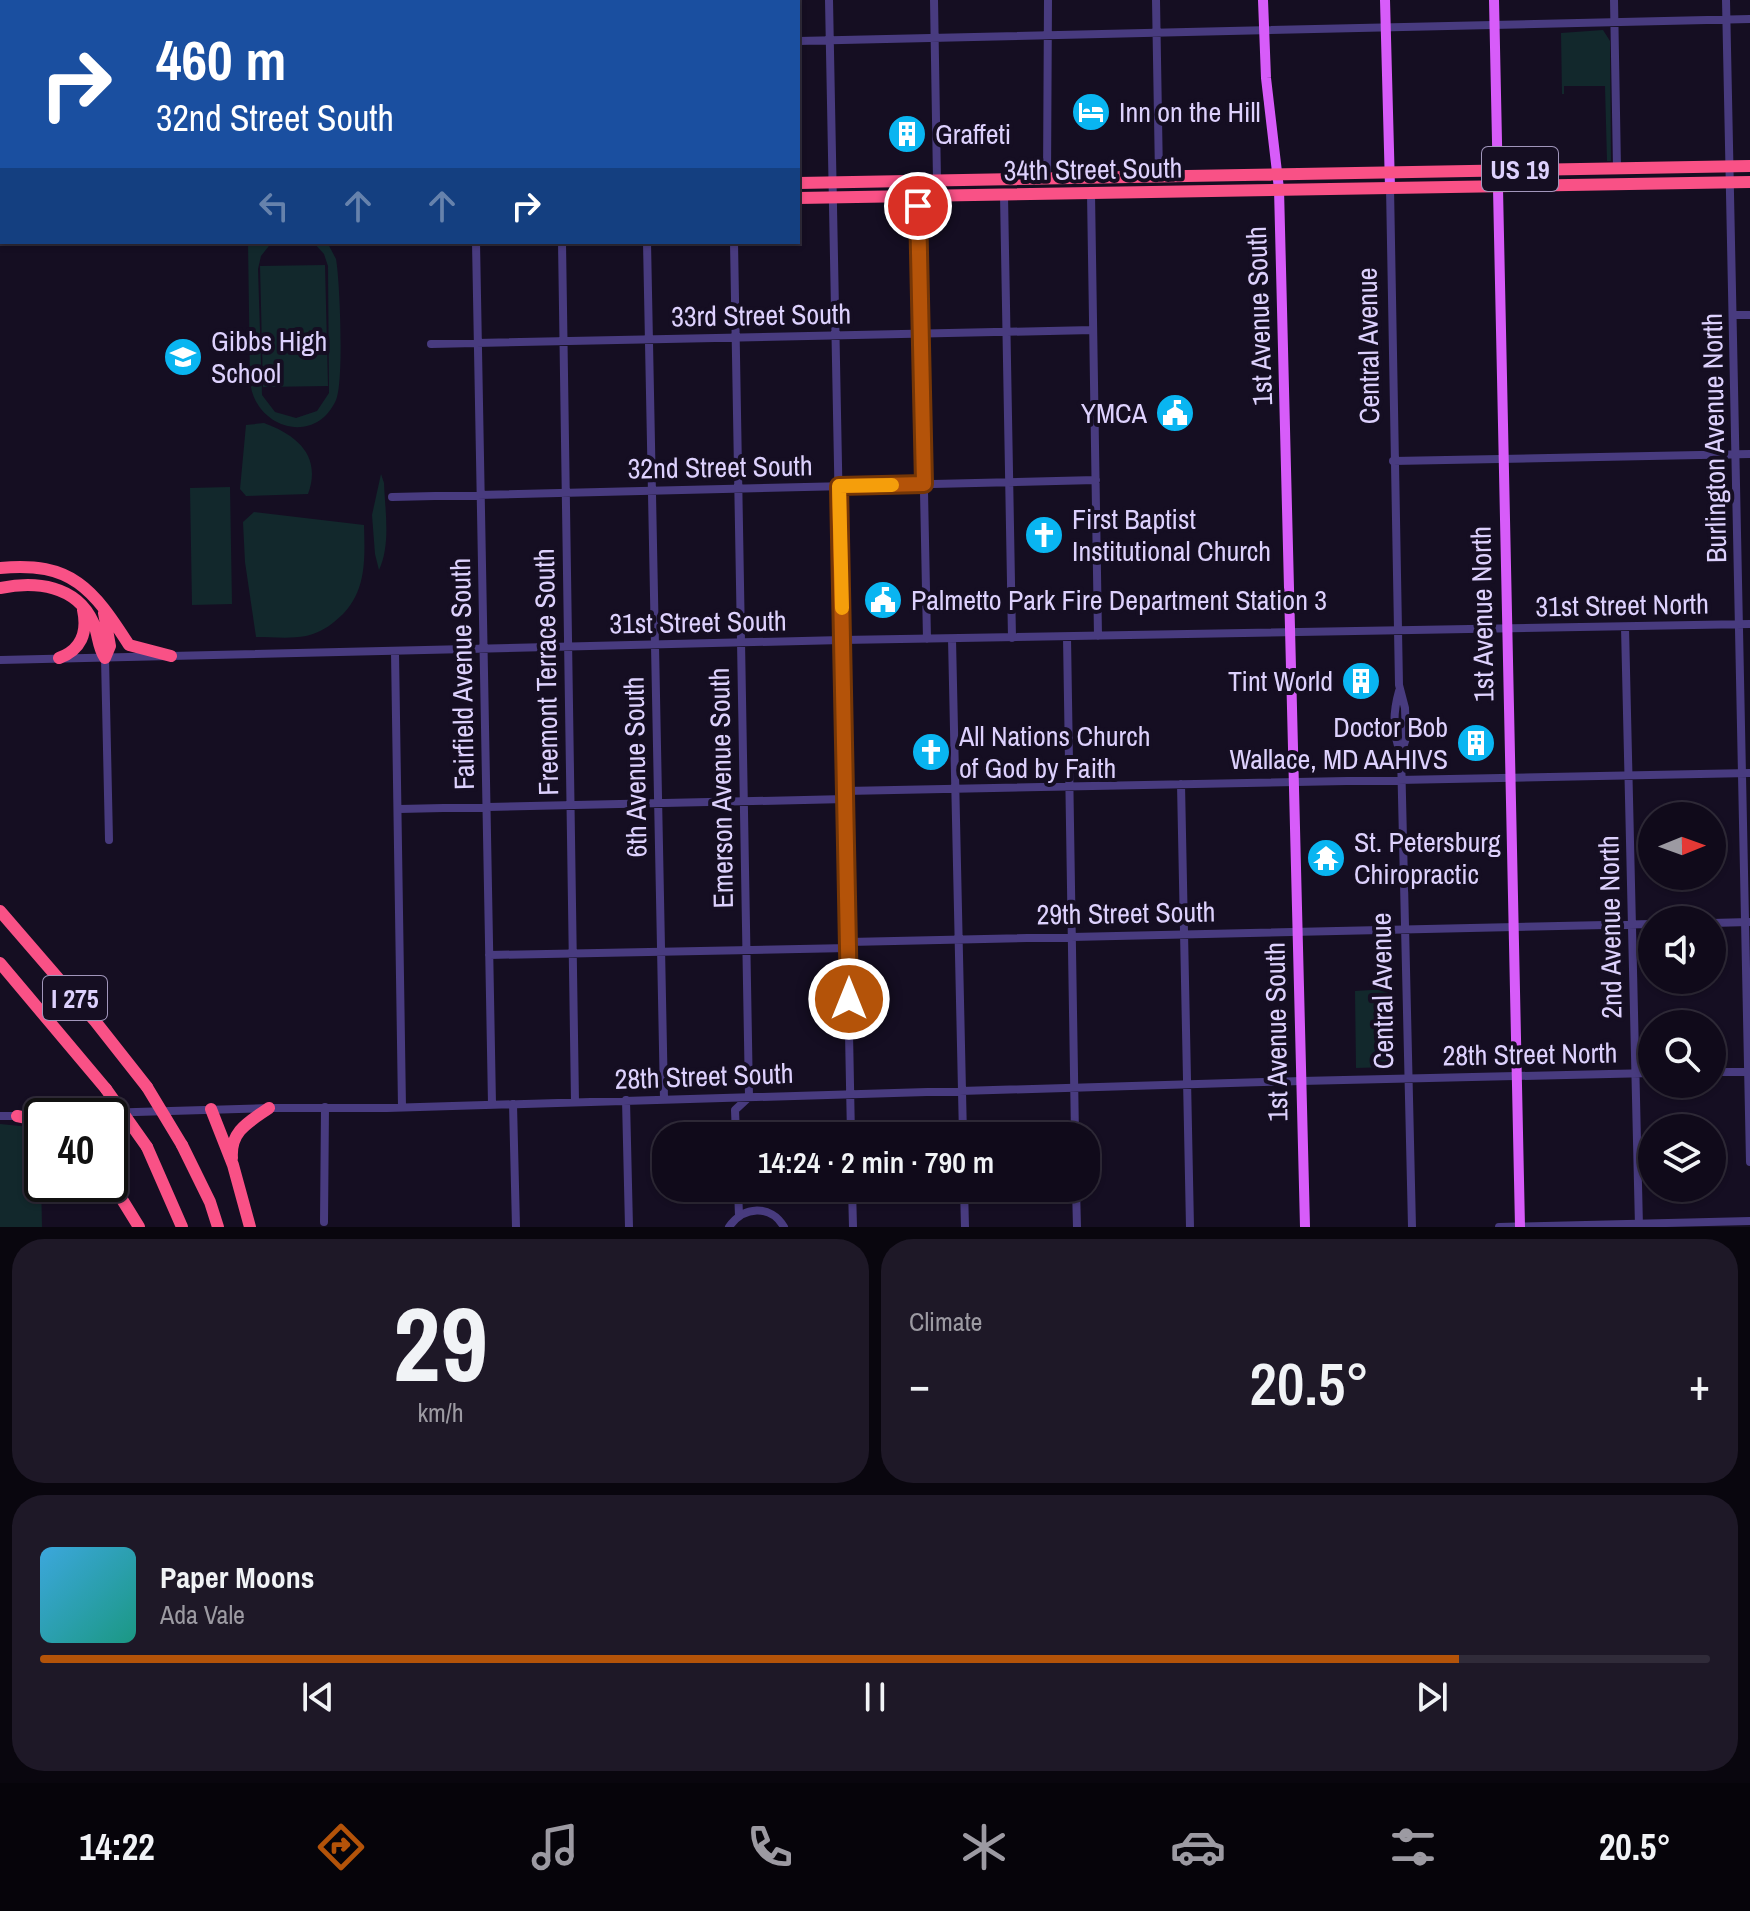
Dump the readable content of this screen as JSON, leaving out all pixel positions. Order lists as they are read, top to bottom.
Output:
{
  "streets": {
    "highway": ["34th Street South", "US 19", "I 275"],
    "main road": ["1st Avenue South", "Central Avenue", "1st Avenue North"],
    "street": [
      "33rd Street South",
      "Burlington Avenue North",
      "32nd Street South",
      "31st Street North",
      "31st Street South",
      "Freemont Terrace South",
      "Fairfield Avenue South",
      "6th Avenue South",
      "Emerson Avenue South",
      "29th Street South",
      "2nd Avenue North",
      "28th Street North",
      "28th Street South"
    ]
  },
  "crossings": [
    ["34th Street South", "US 19"],
    ["34th Street South", "1st Avenue South"],
    ["34th Street South", "Central Avenue"],
    ["US 19", "Central Avenue"],
    ["US 19", "Burlington Avenue North"],
    ["US 19", "1st Avenue North"],
    ["33rd Street South", "Freemont Terrace South"],
    ["33rd Street South", "Fairfield Avenue South"],
    ["33rd Street South", "6th Avenue South"],
    ["33rd Street South", "Emerson Avenue South"],
    ["1st Avenue South", "31st Street South"],
    ["1st Avenue South", "29th Street South"],
    ["1st Avenue South", "28th Street South"],
    ["Central Avenue", "31st Street North"],
    ["Central Avenue", "31st Street South"],
    ["Central Avenue", "29th Street South"],
    ["Central Avenue", "28th Street North"],
    ["Central Avenue", "28th Street South"],
    ["Burlington Avenue North", "31st Street North"],
    ["32nd Street South", "Freemont Terrace South"],
    ["32nd Street South", "Fairfield Avenue South"],
    ["32nd Street South", "6th Avenue South"],
    ["32nd Street South", "Emerson Avenue South"],
    ["31st Street North", "1st Avenue North"],
    ["31st Street North", "31st Street South"],
    ["31st Street North", "2nd Avenue North"],
    ["1st Avenue North", "29th Street South"],
    ["1st Avenue North", "28th Street North"],
    ["31st Street South", "Freemont Terrace South"],
    ["31st Street South", "Fairfield Avenue South"],
    ["31st Street South", "6th Avenue South"],
    ["31st Street South", "Emerson Avenue South"],
    ["Freemont Terrace South", "29th Street South"],
    ["Freemont Terrace South", "28th Street South"],
    ["Fairfield Avenue South", "29th Street South"],
    ["Fairfield Avenue South", "28th Street South"],
    ["6th Avenue South", "29th Street South"],
    ["6th Avenue South", "28th Street South"],
    ["Emerson Avenue South", "29th Street South"],
    ["Emerson Avenue South", "28th Street South"],
    ["29th Street South", "2nd Avenue North"],
    ["2nd Avenue North", "28th Street North"],
    ["28th Street North", "28th Street South"]
  ],
  "places": {
    "hotel": ["Inn on the Hill"],
    "building": ["Graffeti", "Tint World", "Doctor Bob Wallace, MD AAHIVS"],
    "school or university": ["Gibbs High School"],
    "public building": ["YMCA", "Palmetto Park Fire Department Station 3"],
    "church": ["First Baptist Institutional Church", "All Nations Church of God by Faith"],
    "temple": ["St. Petersburg Chiropractic"]
  },
  "north": "right",
  "page": {
    "turn": ["460 m", "32nd Street South"],
    "limit": "40",
    "trip": "14:24 · 2 min · 790 m",
    "tile": [
      ["29", "km/h"],
      "Climate"
    ],
    "heat": ["−", "20.5°", "+"],
    "song": ["Paper Moons", "Ada Vale"],
    "tabs": ["14:22", "20.5°"]
  }
}
